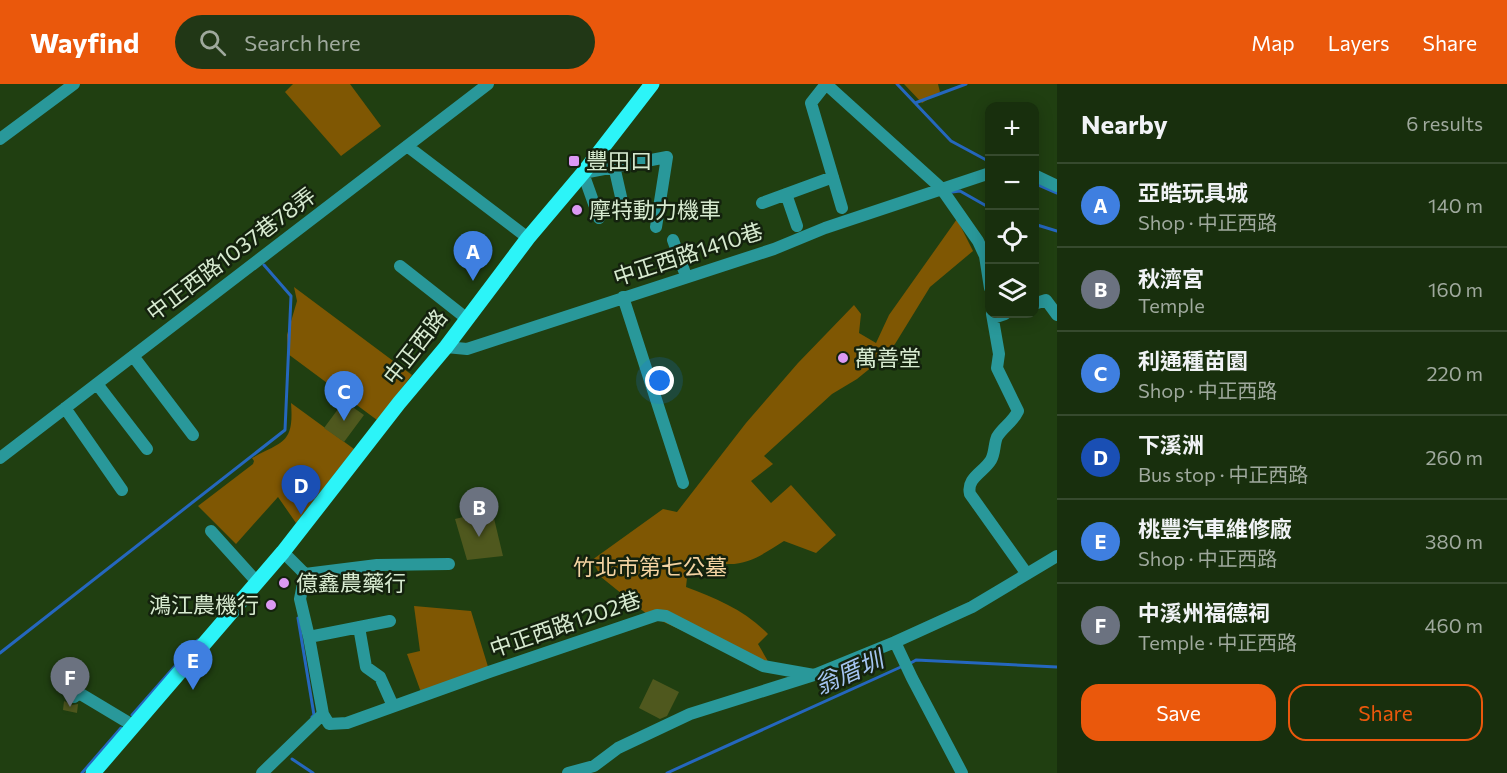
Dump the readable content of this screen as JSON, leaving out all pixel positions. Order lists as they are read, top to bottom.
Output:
{
  "streets": {
    "main road": ["中正西路"],
    "street": ["中正西路1037巷78弄", "中正西路1410巷", "中正西路1202巷"]
  },
  "crossings": [
    ["中正西路1410巷", "中正西路"]
  ],
  "water": ["翁厝圳"],
  "parks": ["竹北市第七公墓"],
  "places": {
    "transit": ["豐田口"],
    "other": [
      "摩特動力機車",
      "萬善堂",
      "億鑫農藥行",
      "鴻江農機行"
    ]
  },
  "page": {
    "header": "Wayfind",
    "search": "Search here",
    "nav": ["Map", "Layers", "Share"],
    "heading": ["Nearby", "6 results"],
    "map_buttons": ["+", "−"],
    "list": [
      {
        "mark": "A",
        "name": "亞皓玩具城",
        "note": "Shop · 中正西路",
        "value": "140 m"
      },
      {
        "mark": "B",
        "name": "秋濟宮",
        "note": "Temple",
        "value": "160 m"
      },
      {
        "mark": "C",
        "name": "利通種苗園",
        "note": "Shop · 中正西路",
        "value": "220 m"
      },
      {
        "mark": "D",
        "name": "下溪洲",
        "note": "Bus stop · 中正西路",
        "value": "260 m"
      },
      {
        "mark": "E",
        "name": "桃豐汽車維修廠",
        "note": "Shop · 中正西路",
        "value": "380 m"
      },
      {
        "mark": "F",
        "name": "中溪州福德祠",
        "note": "Temple · 中正西路",
        "value": "460 m"
      }
    ],
    "pins": [
      "A",
      "C",
      "D",
      "B",
      "E",
      "F"
    ],
    "buttons": ["Save", "Share"]
  }
}
